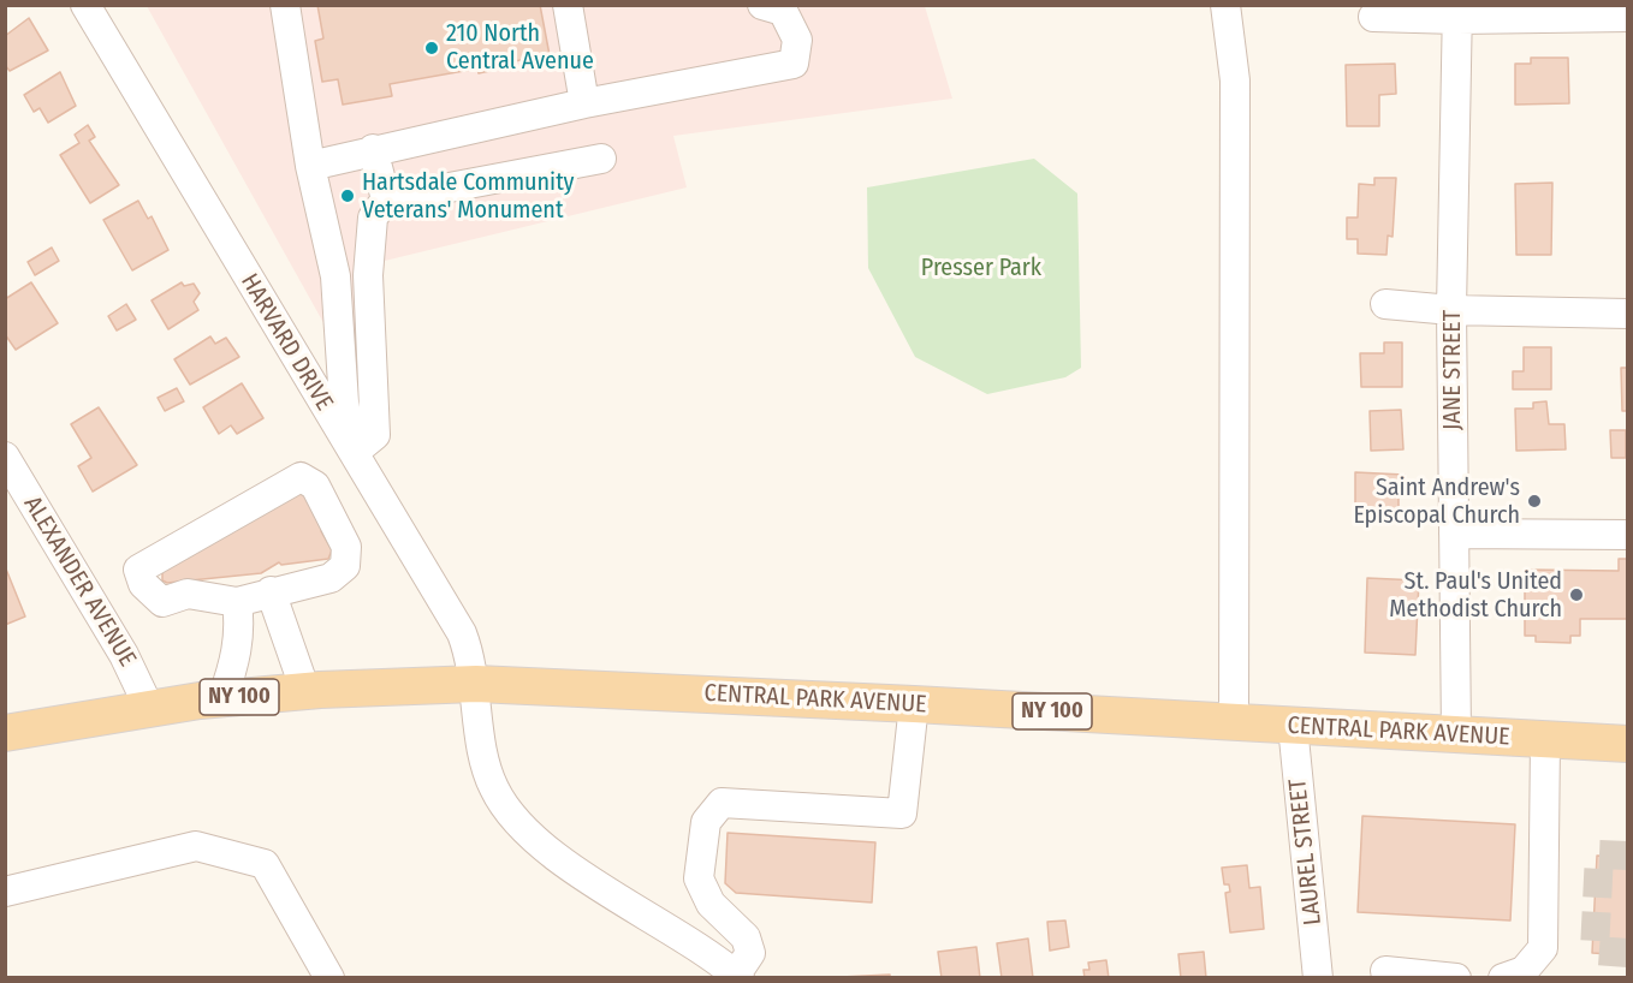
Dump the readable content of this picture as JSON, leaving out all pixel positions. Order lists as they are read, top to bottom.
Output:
{
  "streets": {
    "main road": ["NY 100", "CENTRAL PARK AVENUE"],
    "street": [
      "HARVARD DRIVE",
      "JANE STREET",
      "ALEXANDER AVENUE",
      "LAUREL STREET"
    ]
  },
  "crossings": [
    ["HARVARD DRIVE", "CENTRAL PARK AVENUE"],
    ["JANE STREET", "CENTRAL PARK AVENUE"],
    ["ALEXANDER AVENUE", "CENTRAL PARK AVENUE"],
    ["CENTRAL PARK AVENUE", "LAUREL STREET"]
  ],
  "parks": ["Presser Park"],
  "places": [
    "210 North Central Avenue",
    "Hartsdale Community Veterans' Monument",
    "Saint Andrew's Episcopal Church",
    "St. Paul's United Methodist Church"
  ]
}
